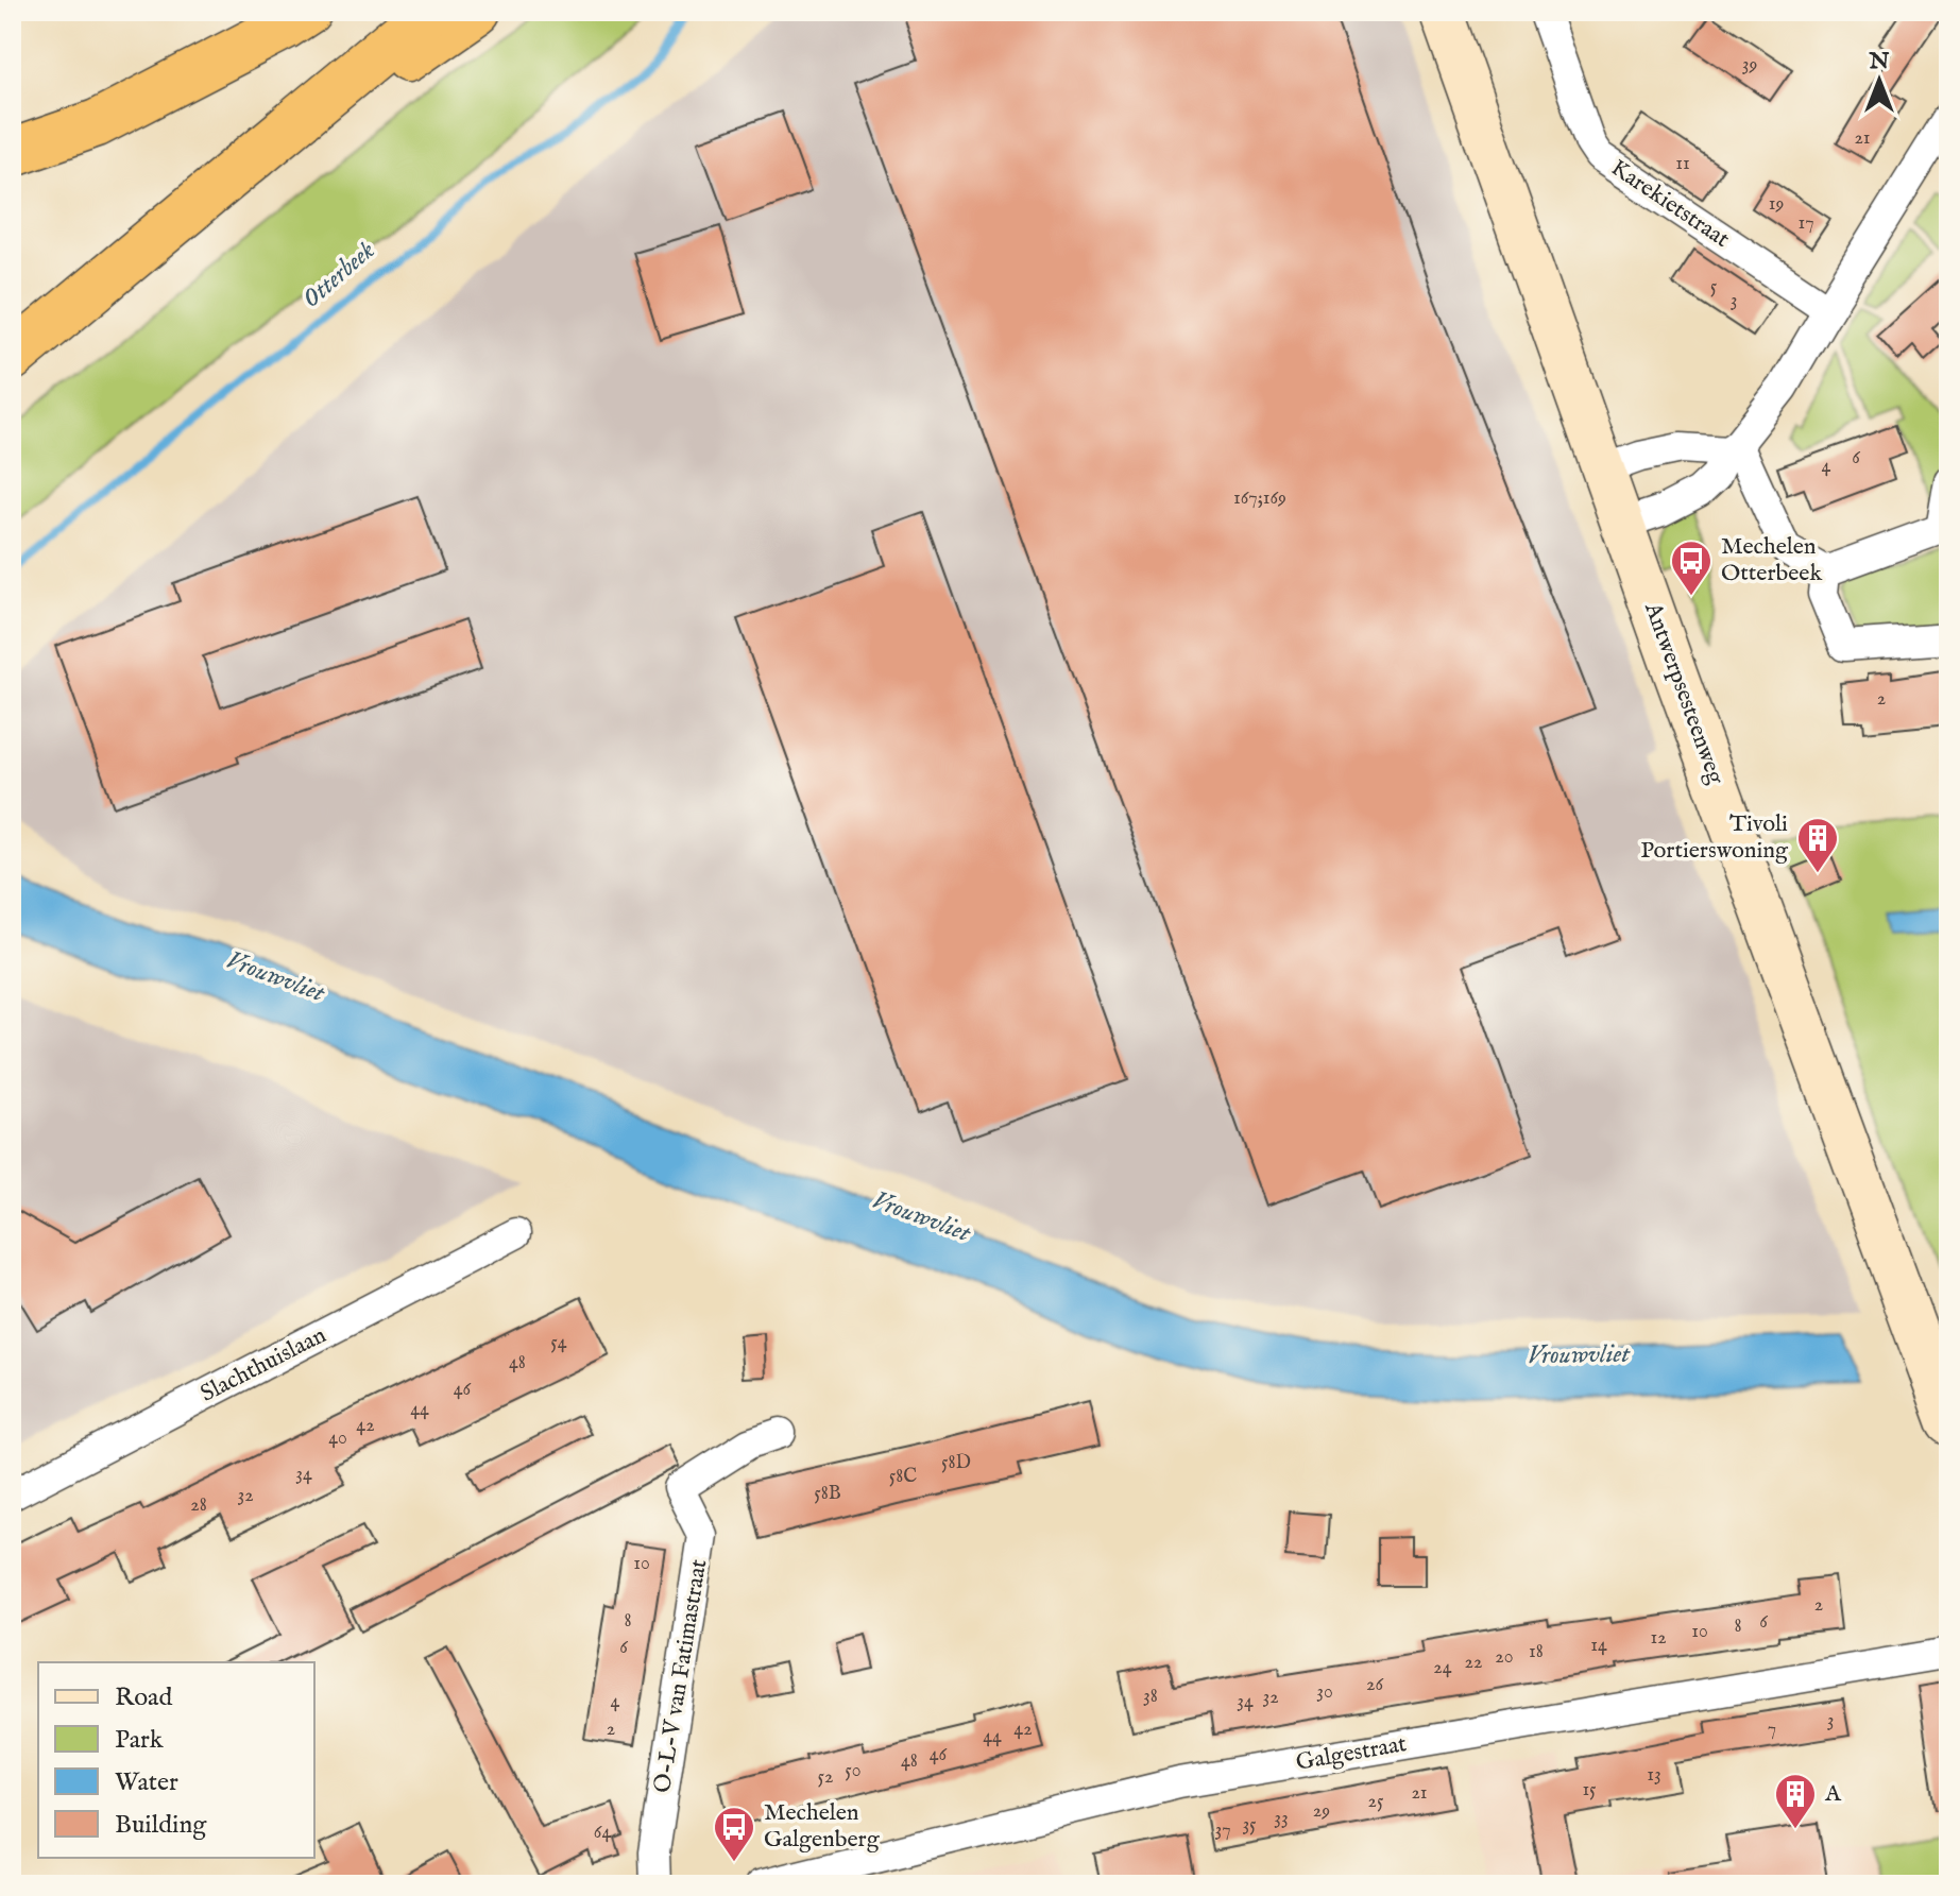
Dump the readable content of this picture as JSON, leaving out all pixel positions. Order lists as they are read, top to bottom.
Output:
{
  "streets": {
    "main road": ["Antwerpsesteenweg"],
    "street": [
      "Karekietstraat",
      "Slachthuislaan",
      "O-L-V van Fatimastraat",
      "Galgestraat"
    ]
  },
  "water": ["Otterbeek", "Vrouwvliet"],
  "places": {
    "bus stop": ["Mechelen Otterbeek", "Mechelen Galgenberg"],
    "building": ["Tivoli Portierswoning", "A"]
  },
  "house_numbers": [
    "39",
    "21",
    "11",
    "19",
    "17",
    "5",
    "3",
    "6",
    "4",
    "167;169",
    "2",
    "54",
    "48",
    "46",
    "44",
    "42",
    "40",
    "58D",
    "34",
    "58C",
    "58B",
    "32",
    "28",
    "10",
    "2",
    "8",
    "6",
    "8",
    "10",
    "12",
    "14",
    "6",
    "18",
    "20",
    "22",
    "24",
    "26",
    "30",
    "38",
    "32",
    "4",
    "34",
    "3",
    "2",
    "42",
    "7",
    "44",
    "46",
    "48",
    "50",
    "13",
    "52",
    "15",
    "21",
    "25",
    "29",
    "33",
    "35",
    "37",
    "64"
  ],
  "legend": [
    "Road",
    "Park",
    "Water",
    "Building"
  ],
  "north": "top"
}
